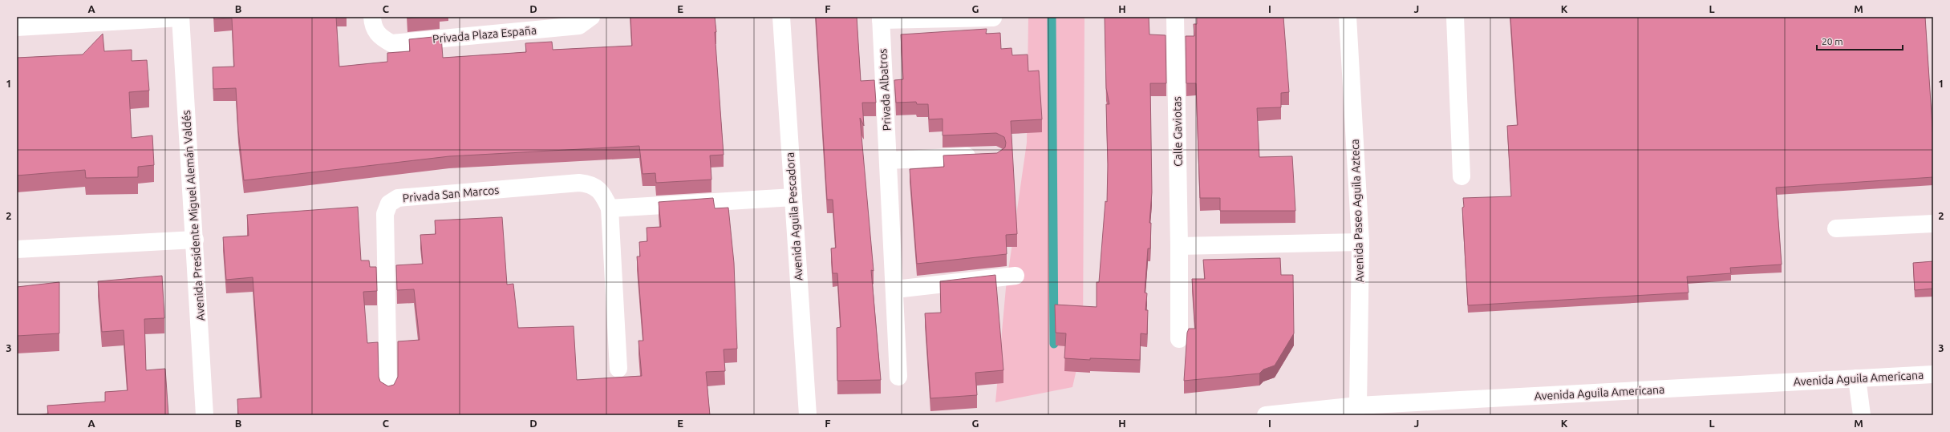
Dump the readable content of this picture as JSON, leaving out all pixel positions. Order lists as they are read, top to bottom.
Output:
{
  "streets": {
    "street": [
      "Privada Plaza España",
      "Privada Albatros",
      "Calle Gaviotas",
      "Privada San Marcos",
      "Avenida Paseo Aguila Azteca",
      "Avenida Presidente Miguel Alemán Valdés",
      "Avenida Aguila Pescadora",
      "Avenida Aguila Americana"
    ]
  },
  "crossings": [
    ["Avenida Paseo Aguila Azteca", "Avenida Aguila Americana"]
  ],
  "scale_bar": "20 m",
  "grid": {
    "columns": [
      "A",
      "B",
      "C",
      "D",
      "E",
      "F",
      "G",
      "H",
      "I",
      "J",
      "K",
      "L",
      "M"
    ],
    "rows": ["1", "2", "3"]
  }
}
